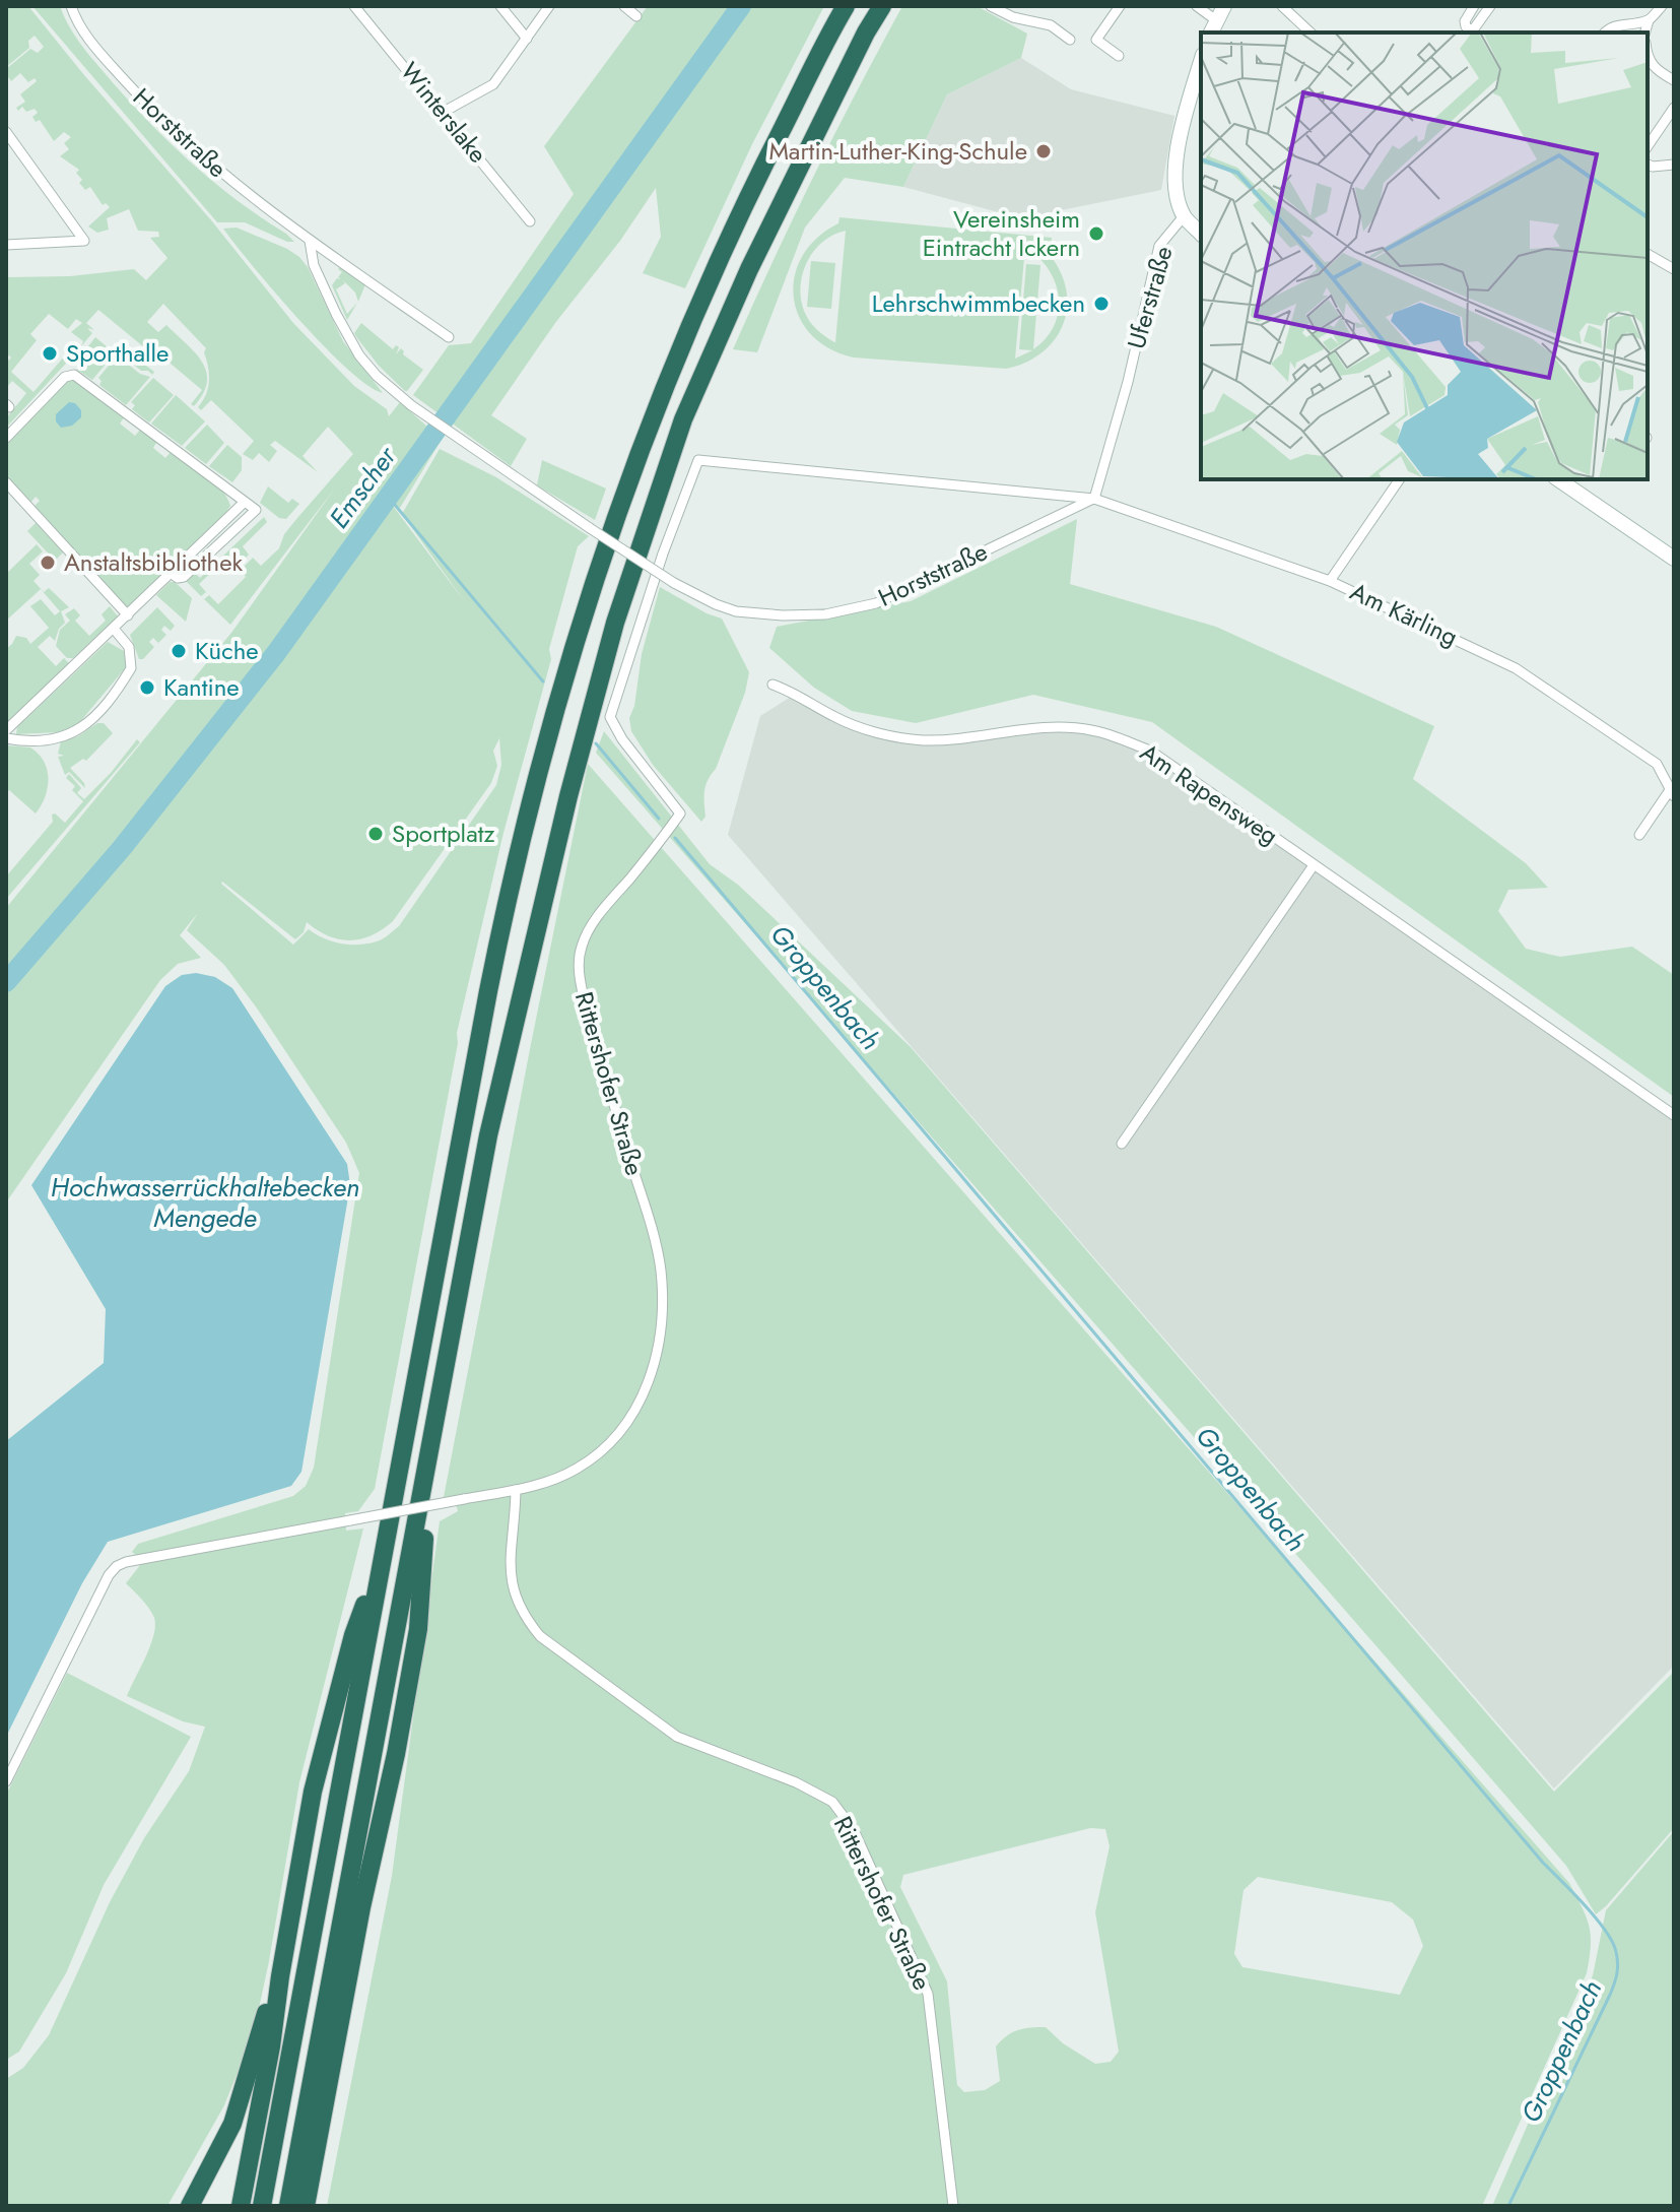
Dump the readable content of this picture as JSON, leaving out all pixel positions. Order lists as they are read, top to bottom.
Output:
{
  "streets": {
    "main road": ["Uferstraße"],
    "street": [
      "Winterslake",
      "Horststraße",
      "Am Kärling",
      "Am Rapensweg",
      "Rittershofer Straße"
    ]
  },
  "crossings": [
    ["Horststraße", "Uferstraße"],
    ["Horststraße", "Am Kärling"],
    ["Horststraße", "Rittershofer Straße"],
    ["Uferstraße", "Am Kärling"],
    ["Uferstraße", "Rittershofer Straße"],
    ["Am Kärling", "Rittershofer Straße"]
  ],
  "water": ["Emscher", "Groppenbach", "Hochwasserrückhaltebecken Mengede"],
  "places": [
    "Martin-Luther-King-Schule",
    "Vereinsheim Eintracht Ickern",
    "Lehrschwimmbecken",
    "Sporthalle",
    "Anstaltsbibliothek",
    "Küche",
    "Kantine",
    "Sportplatz"
  ]
}
